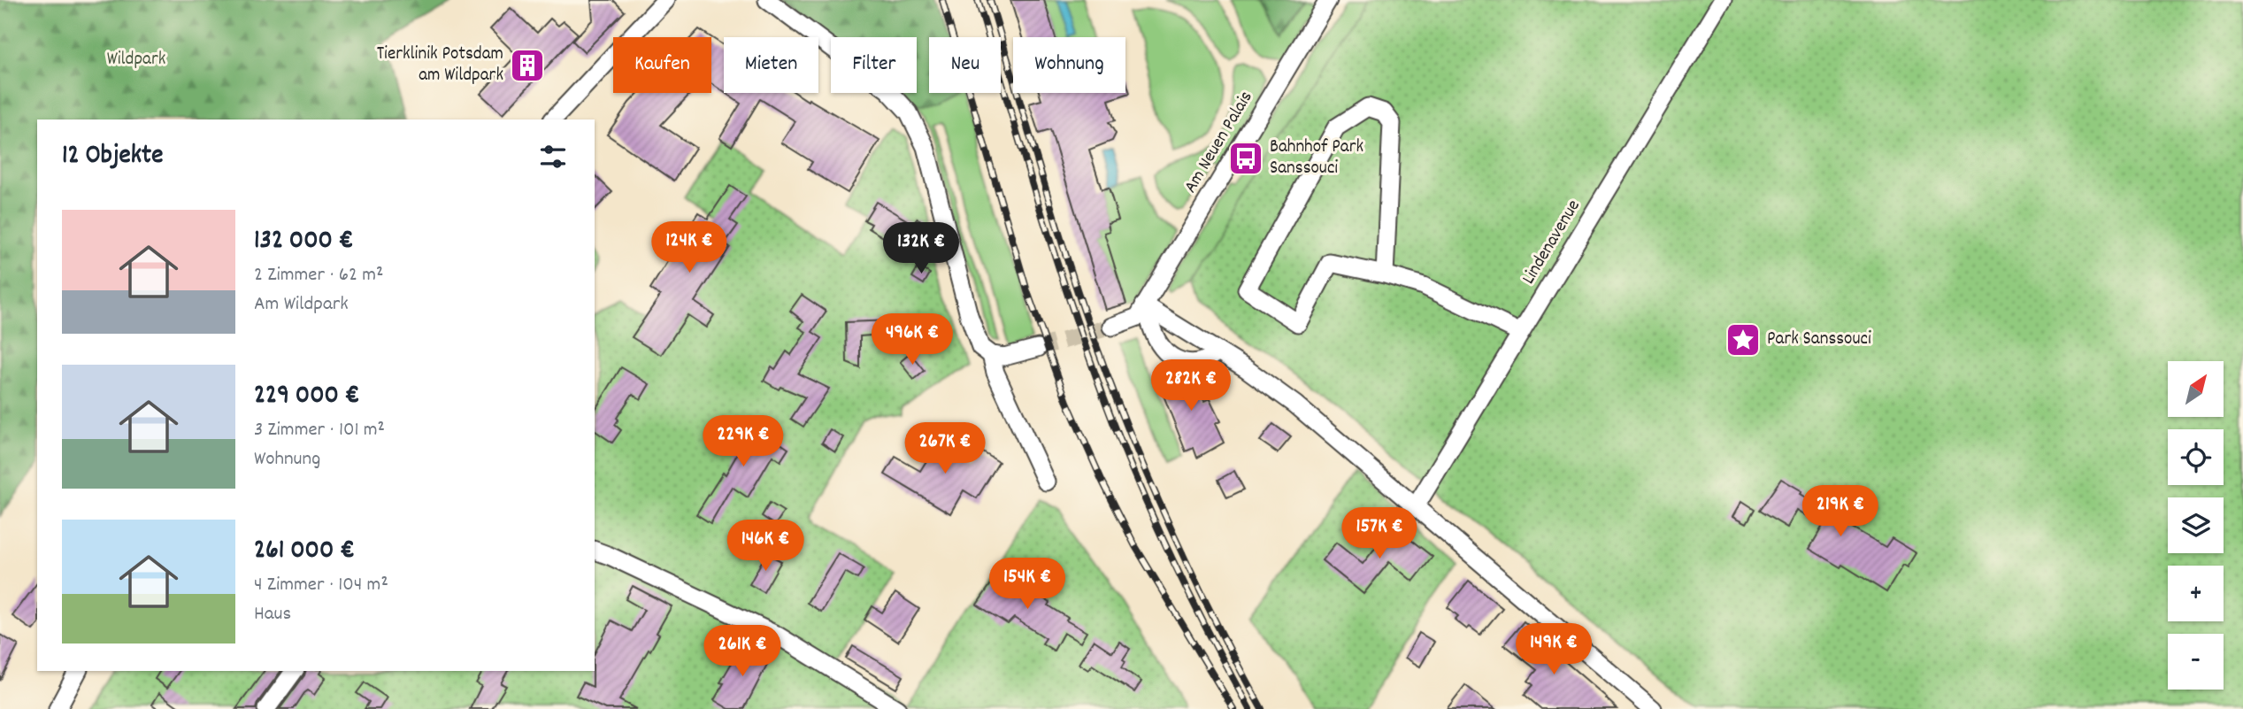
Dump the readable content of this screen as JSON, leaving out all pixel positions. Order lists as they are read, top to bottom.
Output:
{
  "streets": {
    "street": ["Am Neuen Palais", "Lindenavenue"]
  },
  "parks": ["Wildpark"],
  "places": {
    "building": ["Tierklinik Potsdam am Wildpark"],
    "bus stop": ["Bahnhof Park Sanssouci"],
    "place": ["Park Sanssouci"]
  },
  "north": "top right",
  "page": {
    "chip": [
      "Kaufen",
      "Mieten",
      "Filter",
      "Neu",
      "Wohnung"
    ],
    "heading": "12 Objekte",
    "list": [
      {
        "name": "132 000 €",
        "note": "2 Zimmer · 62 m² · Am Wildpark"
      },
      {
        "name": "229 000 €",
        "note": "3 Zimmer · 101 m² · Wohnung"
      },
      {
        "name": "261 000 €",
        "note": "4 Zimmer · 104 m² · Haus"
      }
    ],
    "price": [
      "124K €",
      "132K €",
      "496K €",
      "282K €",
      "229K €",
      "267K €",
      "219K €",
      "157K €",
      "146K €",
      "154K €",
      "149K €",
      "261K €"
    ],
    "map_buttons": ["+", "−"]
  }
}
